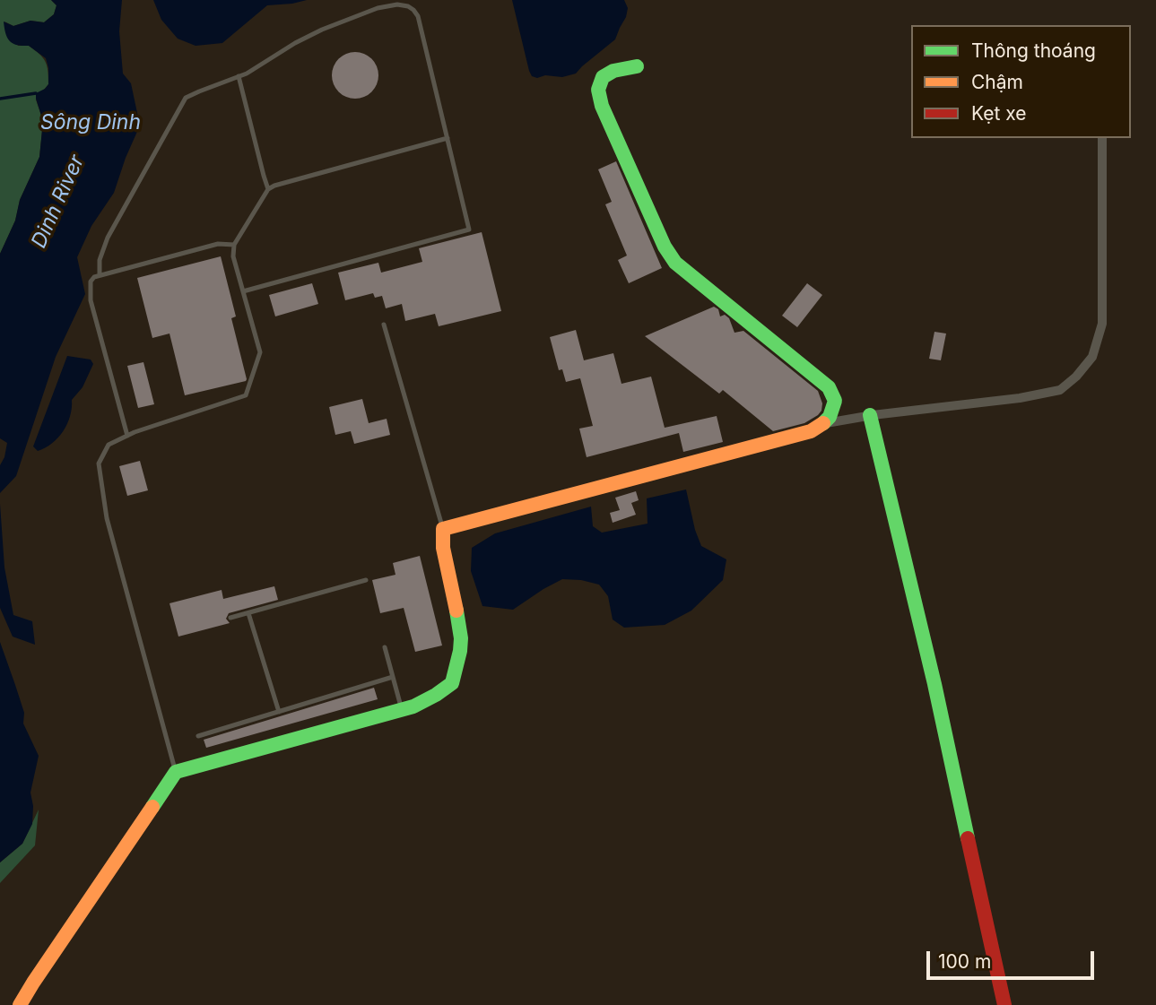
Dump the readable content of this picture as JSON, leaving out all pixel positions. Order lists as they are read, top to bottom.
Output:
{
  "water": ["Sông Dinh", "Dinh River"],
  "legend": ["Thông thoáng", "Chậm", "Kẹt xe"],
  "scale_bar": "100 m"
}
